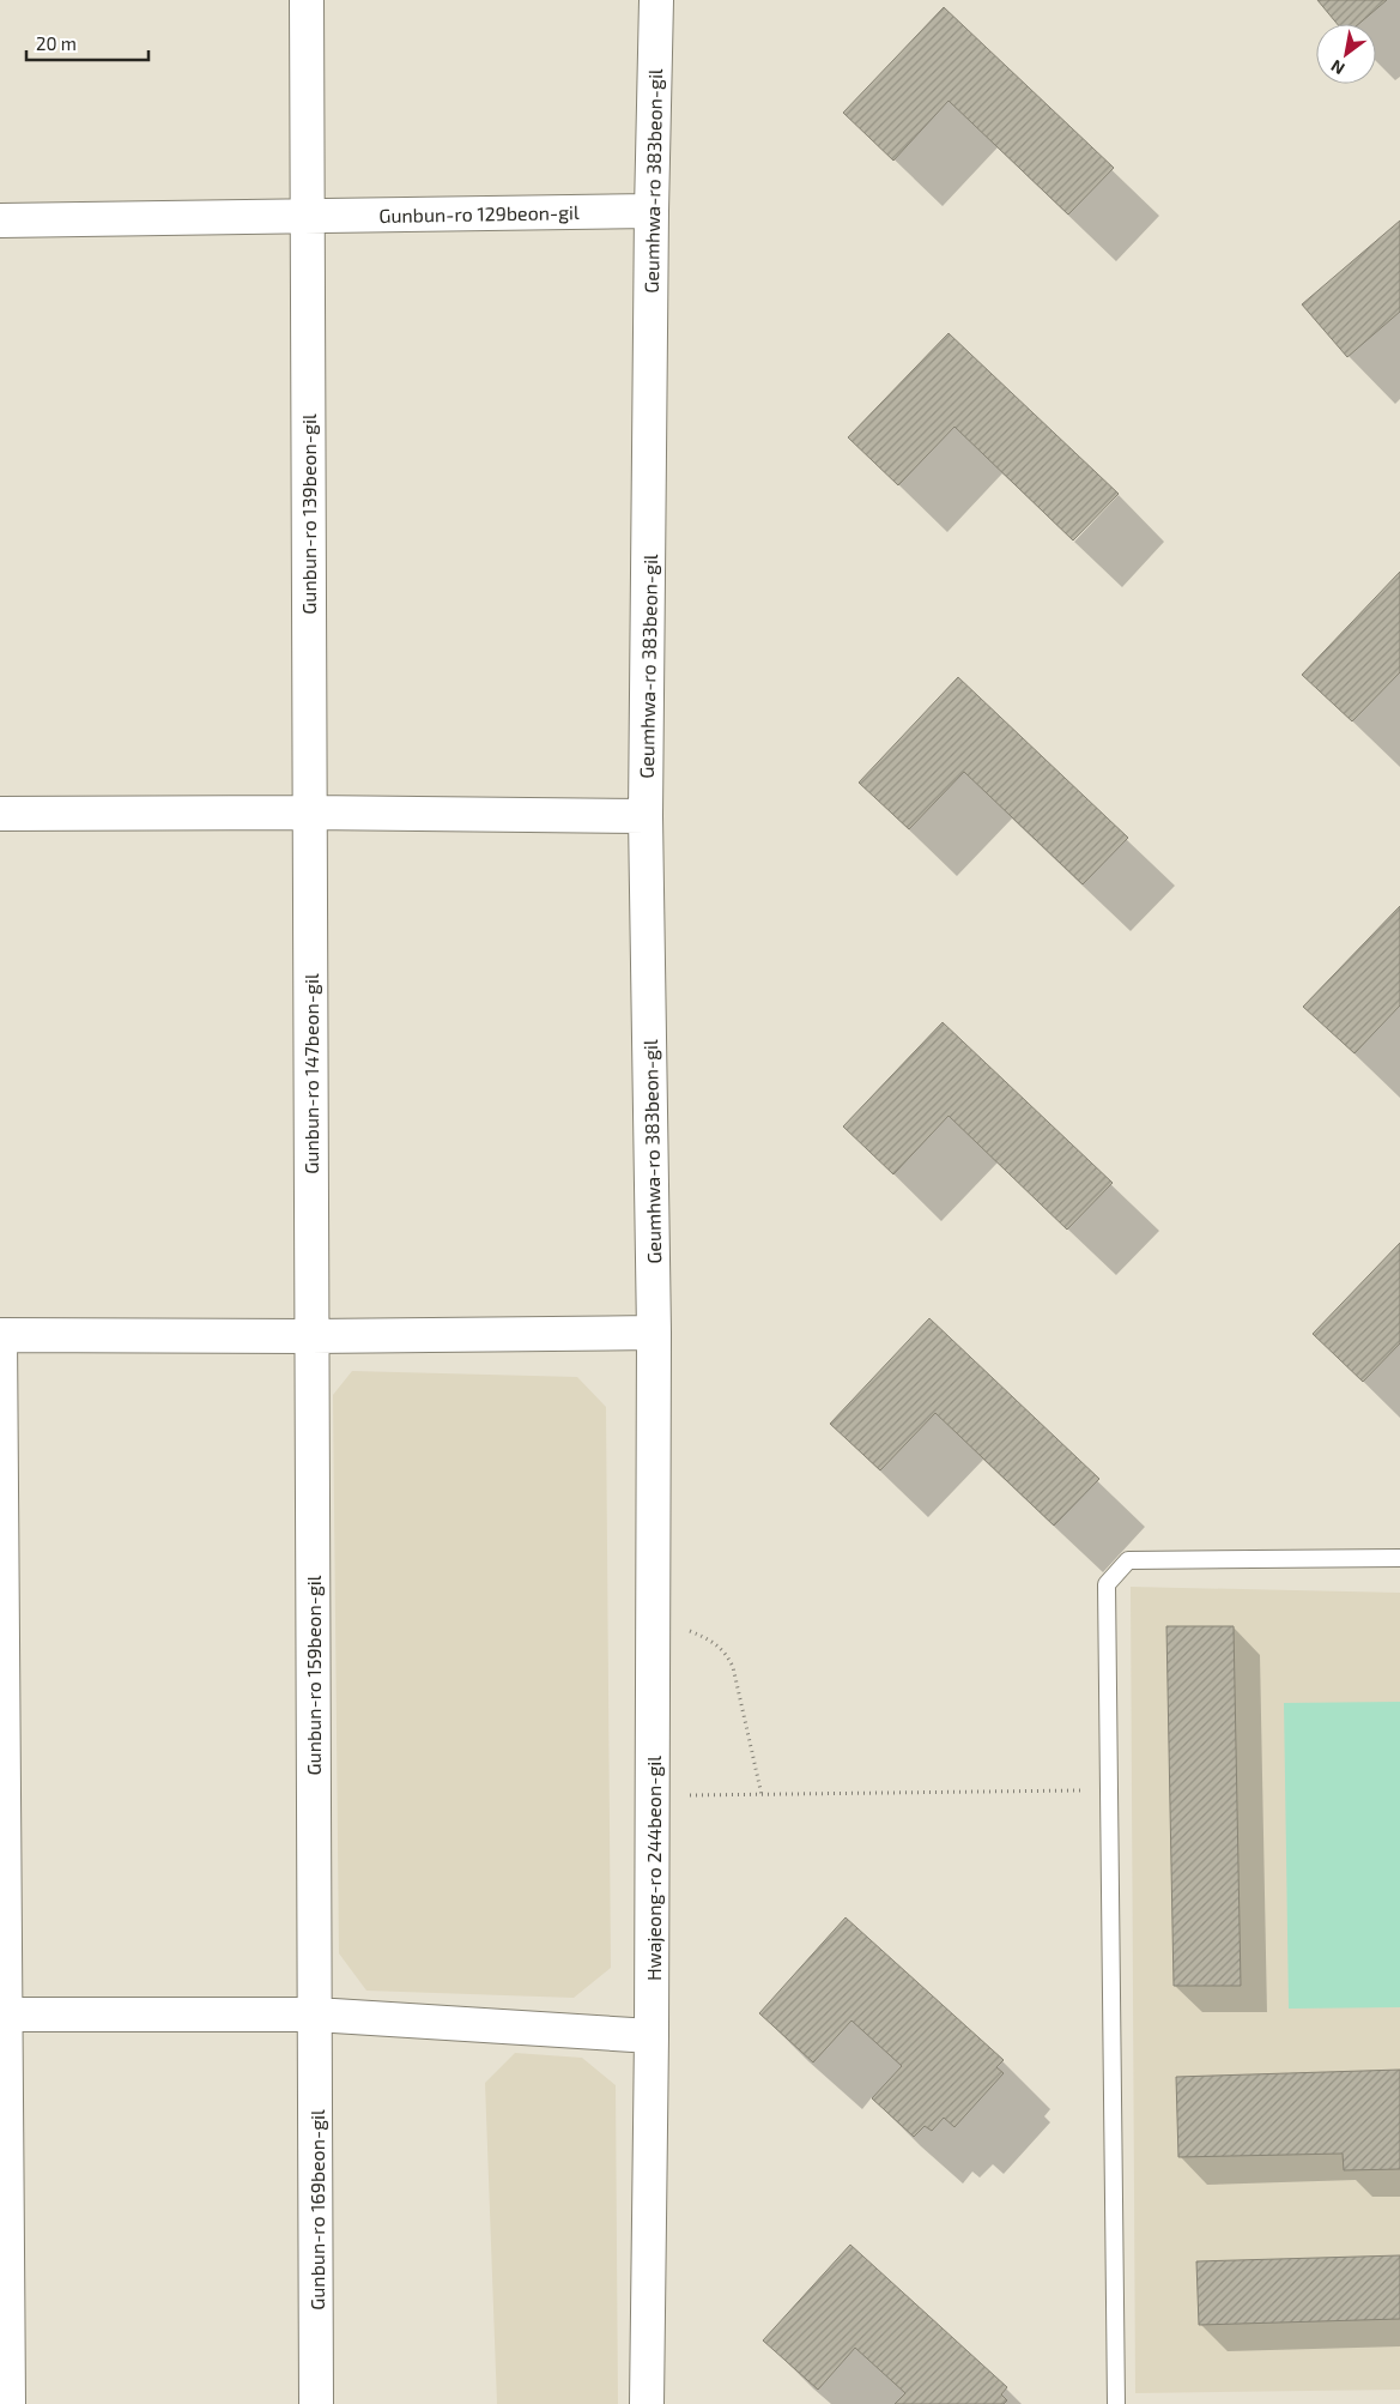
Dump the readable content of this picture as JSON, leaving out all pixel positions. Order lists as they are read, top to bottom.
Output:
{
  "streets": {
    "street": [
      "Geumhwa-ro 383beon-gil",
      "Gunbun-ro 129beon-gil",
      "Gunbun-ro 139beon-gil",
      "Gunbun-ro 147beon-gil",
      "Gunbun-ro 159beon-gil",
      "Hwajeong-ro 244beon-gil",
      "Gunbun-ro 169beon-gil"
    ]
  },
  "crossings": [
    ["Geumhwa-ro 383beon-gil", "Gunbun-ro 129beon-gil"],
    ["Geumhwa-ro 383beon-gil", "Hwajeong-ro 244beon-gil"],
    ["Gunbun-ro 129beon-gil", "Gunbun-ro 139beon-gil"],
    ["Gunbun-ro 139beon-gil", "Gunbun-ro 147beon-gil"],
    ["Gunbun-ro 147beon-gil", "Gunbun-ro 159beon-gil"],
    ["Gunbun-ro 159beon-gil", "Gunbun-ro 169beon-gil"]
  ],
  "scale_bar": "20 m",
  "north": "bottom left"
}
